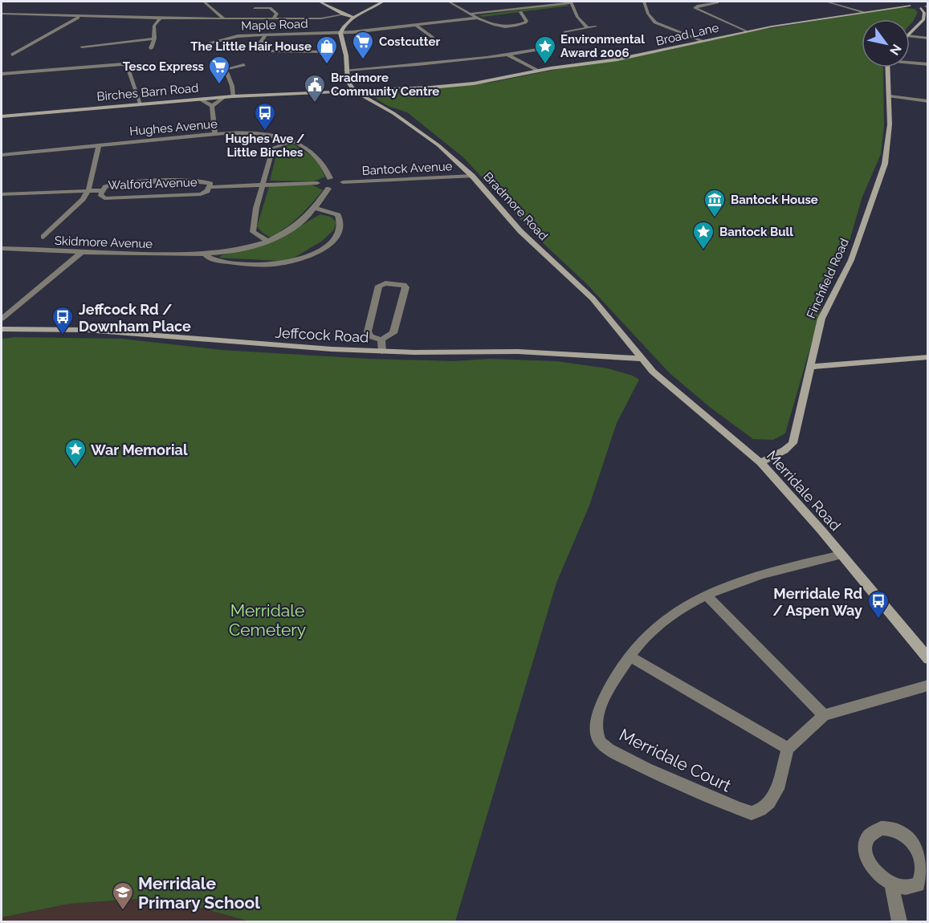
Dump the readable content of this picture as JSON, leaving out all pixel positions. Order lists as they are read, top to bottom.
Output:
{
  "streets": {
    "street": [
      "Maple Road",
      "Broad Lane",
      "Birches Barn Road",
      "Hughes Avenue",
      "Bantock Avenue",
      "Walford Avenue",
      "Bradmore Road",
      "Skidmore Avenue",
      "Finchfield Road",
      "Jeffcock Road",
      "Merridale Road",
      "Merridale Court"
    ]
  },
  "crossings": [
    ["Broad Lane", "Birches Barn Road"],
    ["Broad Lane", "Bradmore Road"],
    ["Birches Barn Road", "Bradmore Road"],
    ["Hughes Avenue", "Walford Avenue"],
    ["Bantock Avenue", "Bradmore Road"],
    ["Walford Avenue", "Skidmore Avenue"],
    ["Bradmore Road", "Jeffcock Road"],
    ["Bradmore Road", "Merridale Road"],
    ["Finchfield Road", "Merridale Road"],
    ["Jeffcock Road", "Merridale Road"],
    ["Merridale Road", "Merridale Court"]
  ],
  "parks": ["Merridale Cemetery"],
  "places": {
    "supermarket": ["Costcutter", "Tesco Express"],
    "shop": ["The Little Hair House"],
    "place": ["Environmental Award 2006", "Bantock Bull", "War Memorial"],
    "public building": ["Bradmore Community Centre"],
    "bus stop": ["Hughes Ave / Little Birches", "Jeffcock Rd / Downham Place", "Merridale Rd / Aspen Way"],
    "museum": ["Bantock House"],
    "school or university": ["Merridale Primary School"]
  },
  "north": "bottom right"
}
